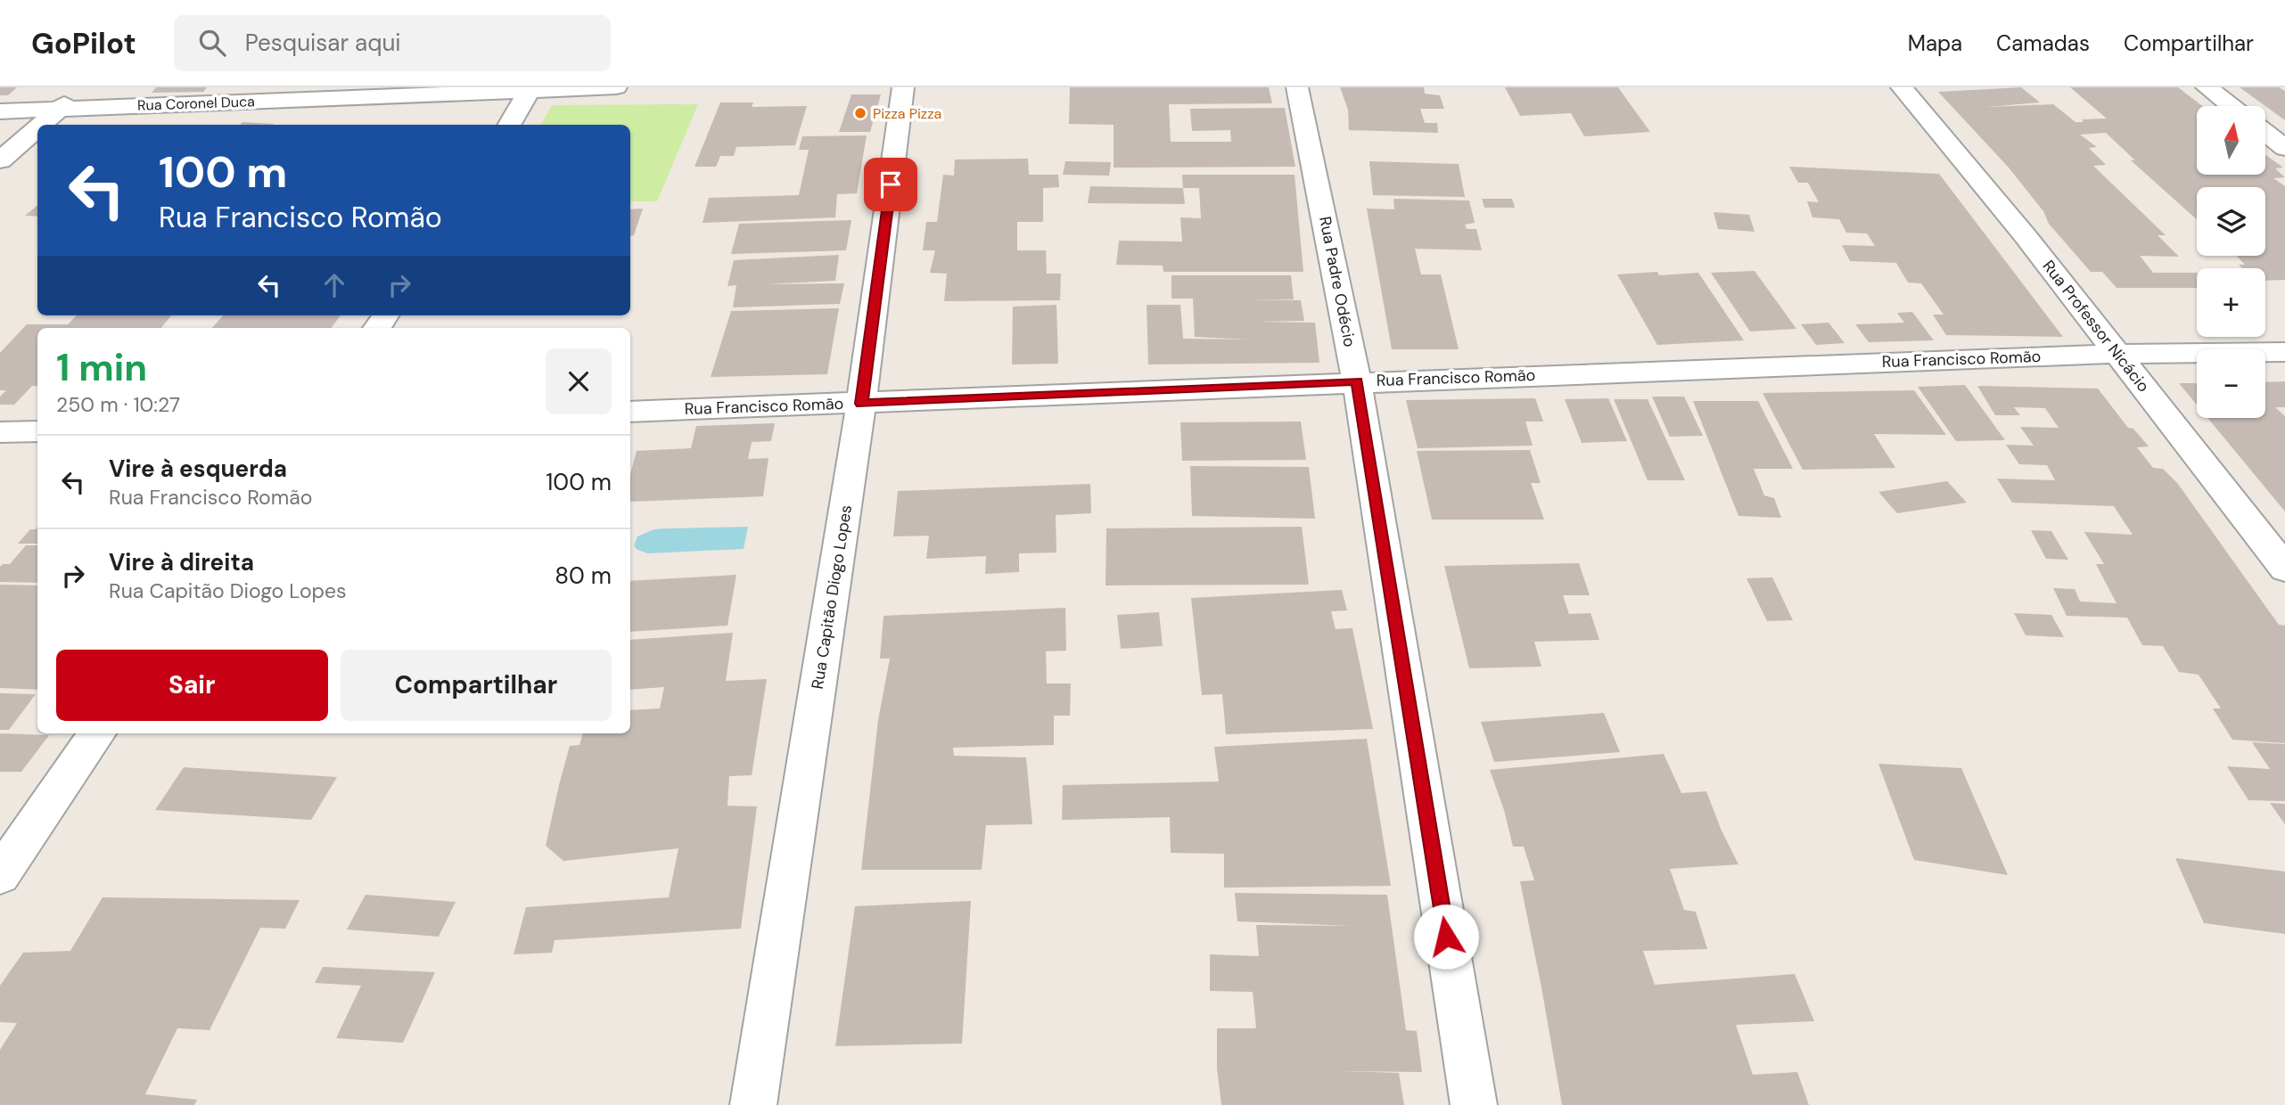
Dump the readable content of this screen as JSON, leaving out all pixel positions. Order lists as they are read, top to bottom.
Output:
{
  "streets": {
    "street": [
      "Rua Coronel Duca",
      "Rua Padre Odécio",
      "Rua Professor Nicácio",
      "Rua Francisco Romão",
      "Rua Capitão Diogo Lopes"
    ]
  },
  "crossings": [
    ["Rua Padre Odécio", "Rua Francisco Romão"],
    ["Rua Professor Nicácio", "Rua Francisco Romão"],
    ["Rua Francisco Romão", "Rua Capitão Diogo Lopes"]
  ],
  "places": ["Pizza Pizza"],
  "north": "top",
  "page": {
    "header": "GoPilot",
    "search": "Pesquisar aqui",
    "nav": ["Mapa", "Camadas", "Compartilhar"],
    "map_buttons": ["+", "−"],
    "turn": ["100 m", "Rua Francisco Romão"],
    "heading": ["1 min", "250 m · 10:27"],
    "list": [
      {
        "name": "Vire à esquerda",
        "note": "Rua Francisco Romão",
        "value": "100 m"
      },
      {
        "name": "Vire à direita",
        "note": "Rua Capitão Diogo Lopes",
        "value": "80 m"
      }
    ],
    "buttons": ["Sair", "Compartilhar"]
  }
}
